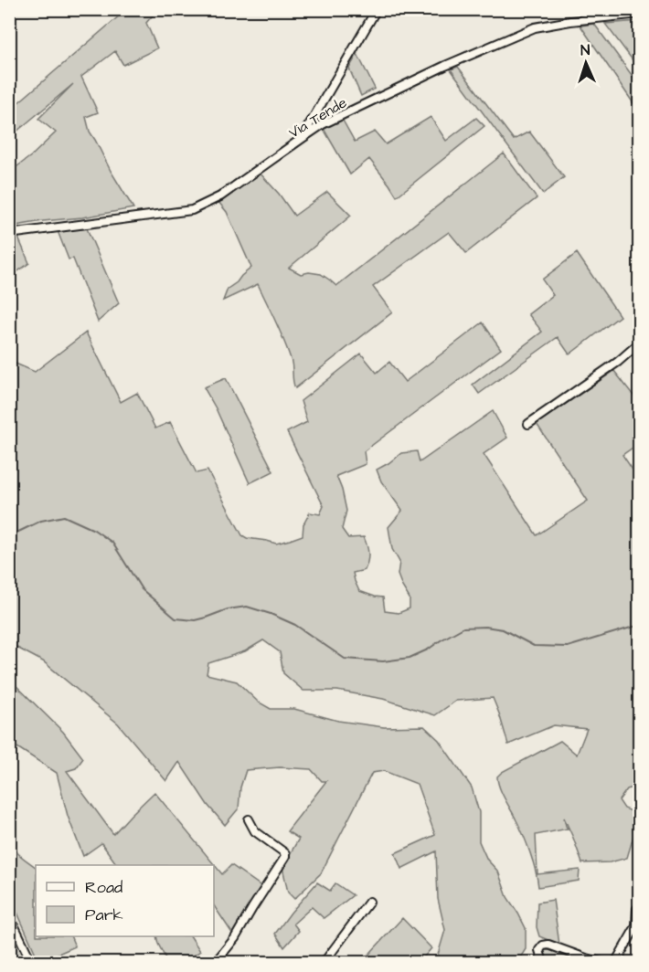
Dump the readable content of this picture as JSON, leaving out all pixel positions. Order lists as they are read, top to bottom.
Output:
{
  "streets": {
    "street": ["Via Tende"]
  },
  "legend": ["Road", "Park"],
  "north": "top"
}
